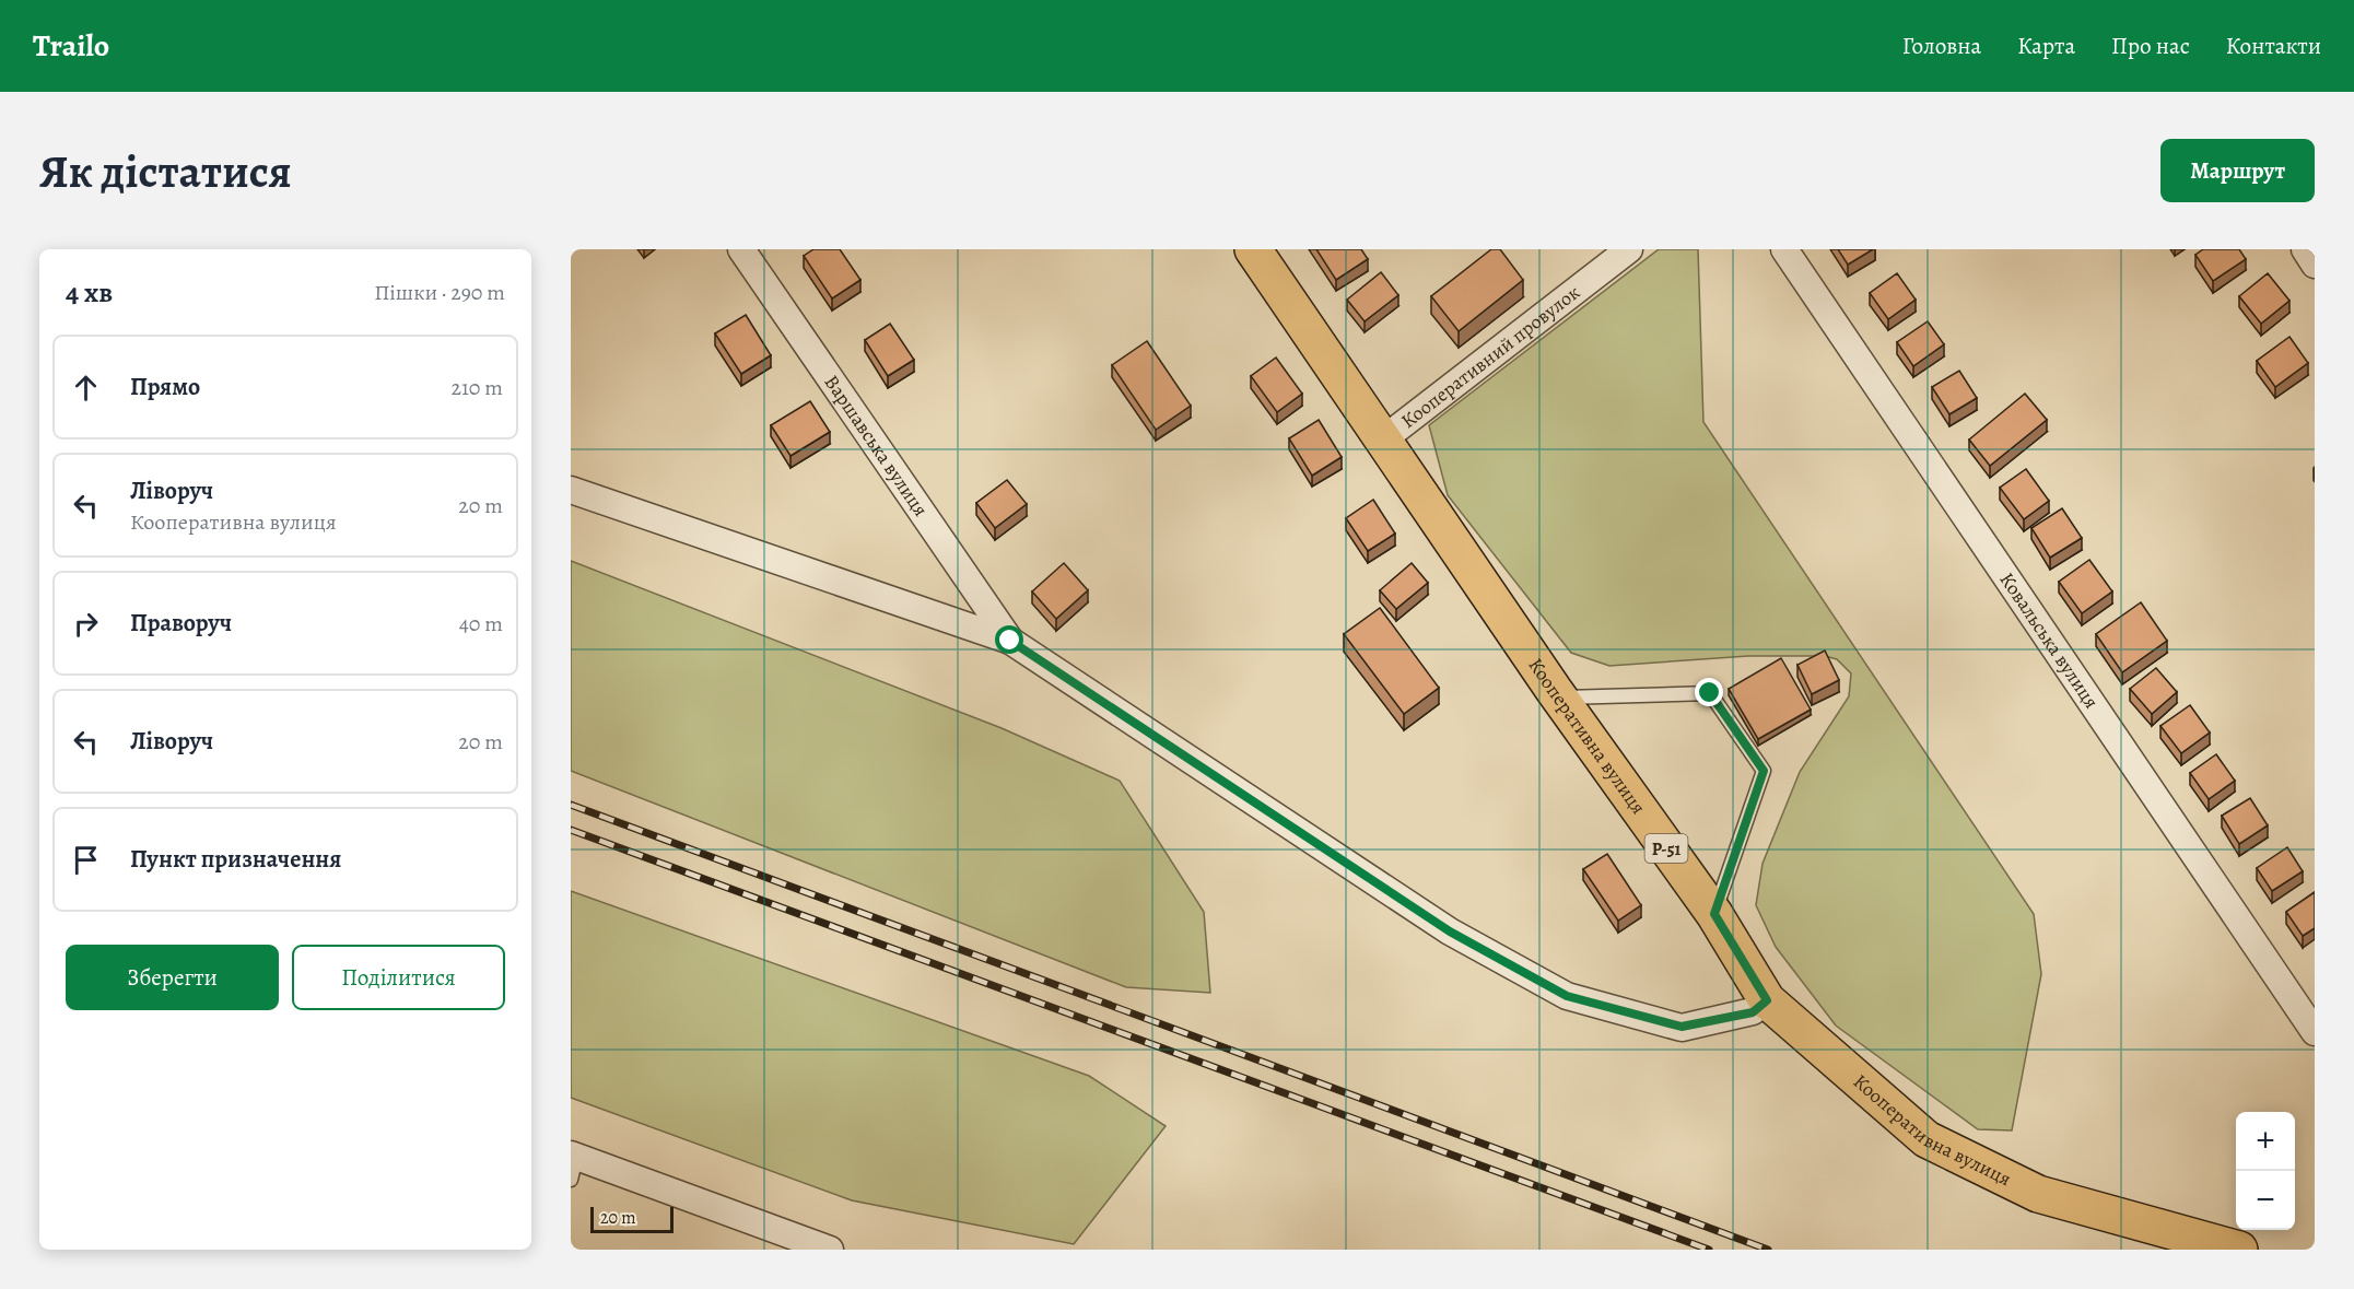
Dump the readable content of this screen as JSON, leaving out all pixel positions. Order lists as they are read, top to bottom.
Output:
{
  "streets": {
    "main road": ["Кооперативна вулиця", "Р-51"],
    "street": ["Кооперативний провулок", "Варшавська вулиця", "Ковальська вулиця"]
  },
  "crossings": [
    ["Кооперативний провулок", "Кооперативна вулиця"]
  ],
  "scale_bar": "20 m",
  "page": {
    "header": "Trailo",
    "nav": [
      "Головна",
      "Карта",
      "Про нас",
      "Контакти"
    ],
    "buttons": [
      "Маршрут",
      ["Зберегти", "Поділитися"]
    ],
    "title": "Як дістатися",
    "heading": ["4 хв", "Пішки · 290 m"],
    "list": [
      ["Прямо", "210 m"],
      ["Ліворуч", "Кооперативна вулиця", "20 m"],
      ["Праворуч", "40 m"],
      ["Ліворуч", "20 m"],
      "Пункт призначення"
    ],
    "map_buttons": ["+", "−"],
    "scale": "20 m"
  }
}
